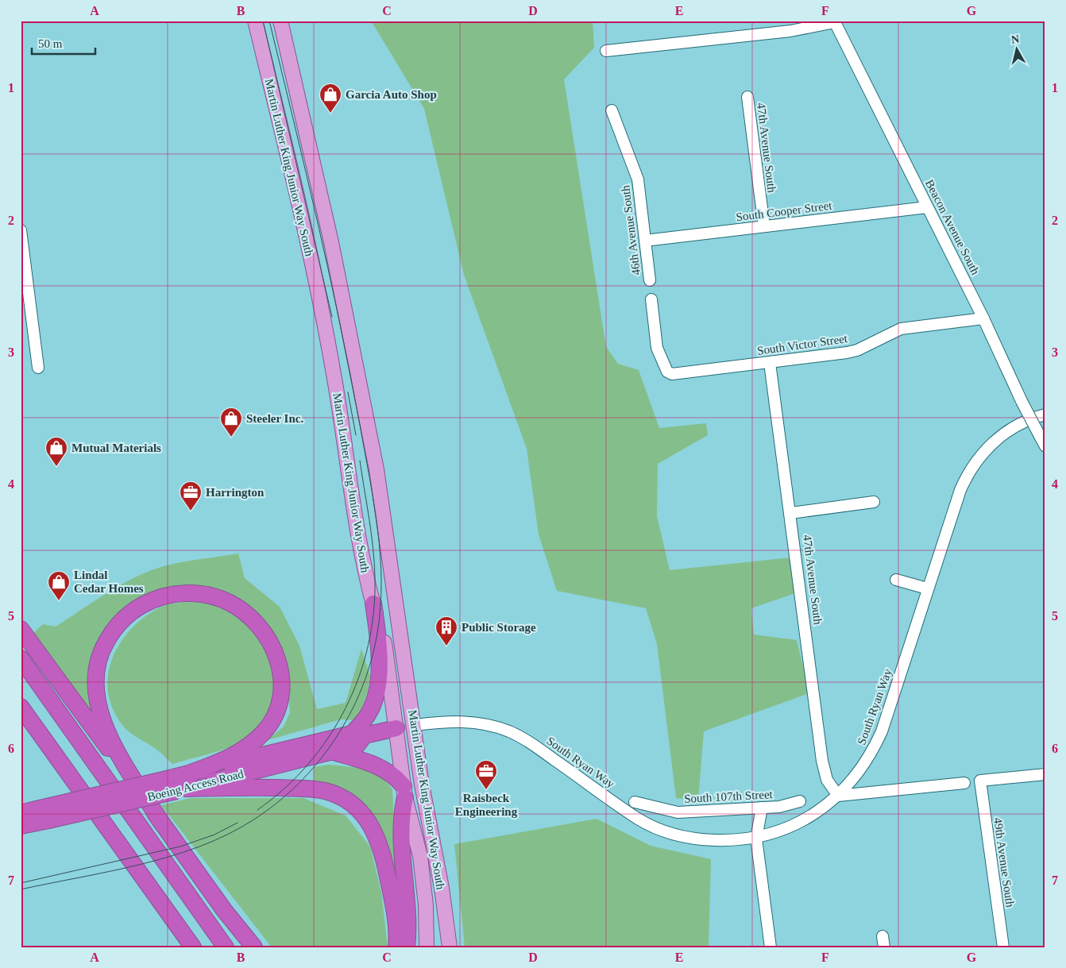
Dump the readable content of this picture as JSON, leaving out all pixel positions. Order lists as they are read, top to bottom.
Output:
{
  "streets": {
    "highway": ["Boeing Access Road"],
    "main road": ["Martin Luther King Junior Way South"],
    "street": [
      "47th Avenue South",
      "South Cooper Street",
      "Beacon Avenue South",
      "46th Avenue South",
      "South Victor Street",
      "South Ryan Way",
      "South 107th Street",
      "49th Avenue South"
    ]
  },
  "crossings": [
    ["47th Avenue South", "South Cooper Street"],
    ["47th Avenue South", "South Victor Street"],
    ["47th Avenue South", "South Ryan Way"],
    ["Martin Luther King Junior Way South", "South Ryan Way"],
    ["Martin Luther King Junior Way South", "Boeing Access Road"],
    ["South Cooper Street", "Beacon Avenue South"],
    ["South Cooper Street", "46th Avenue South"],
    ["Beacon Avenue South", "South Victor Street"],
    ["South Ryan Way", "Boeing Access Road"]
  ],
  "places": {
    "shop": [
      "Garcia Auto Shop",
      "Steeler Inc.",
      "Mutual Materials",
      "Lindal Cedar Homes"
    ],
    "office": ["Harrington", "Raisbeck Engineering"],
    "building": ["Public Storage"]
  },
  "scale_bar": "50 m",
  "north": "top",
  "grid": {
    "columns": [
      "A",
      "B",
      "C",
      "D",
      "E",
      "F",
      "G"
    ],
    "rows": [
      "1",
      "2",
      "3",
      "4",
      "5",
      "6",
      "7"
    ]
  }
}
